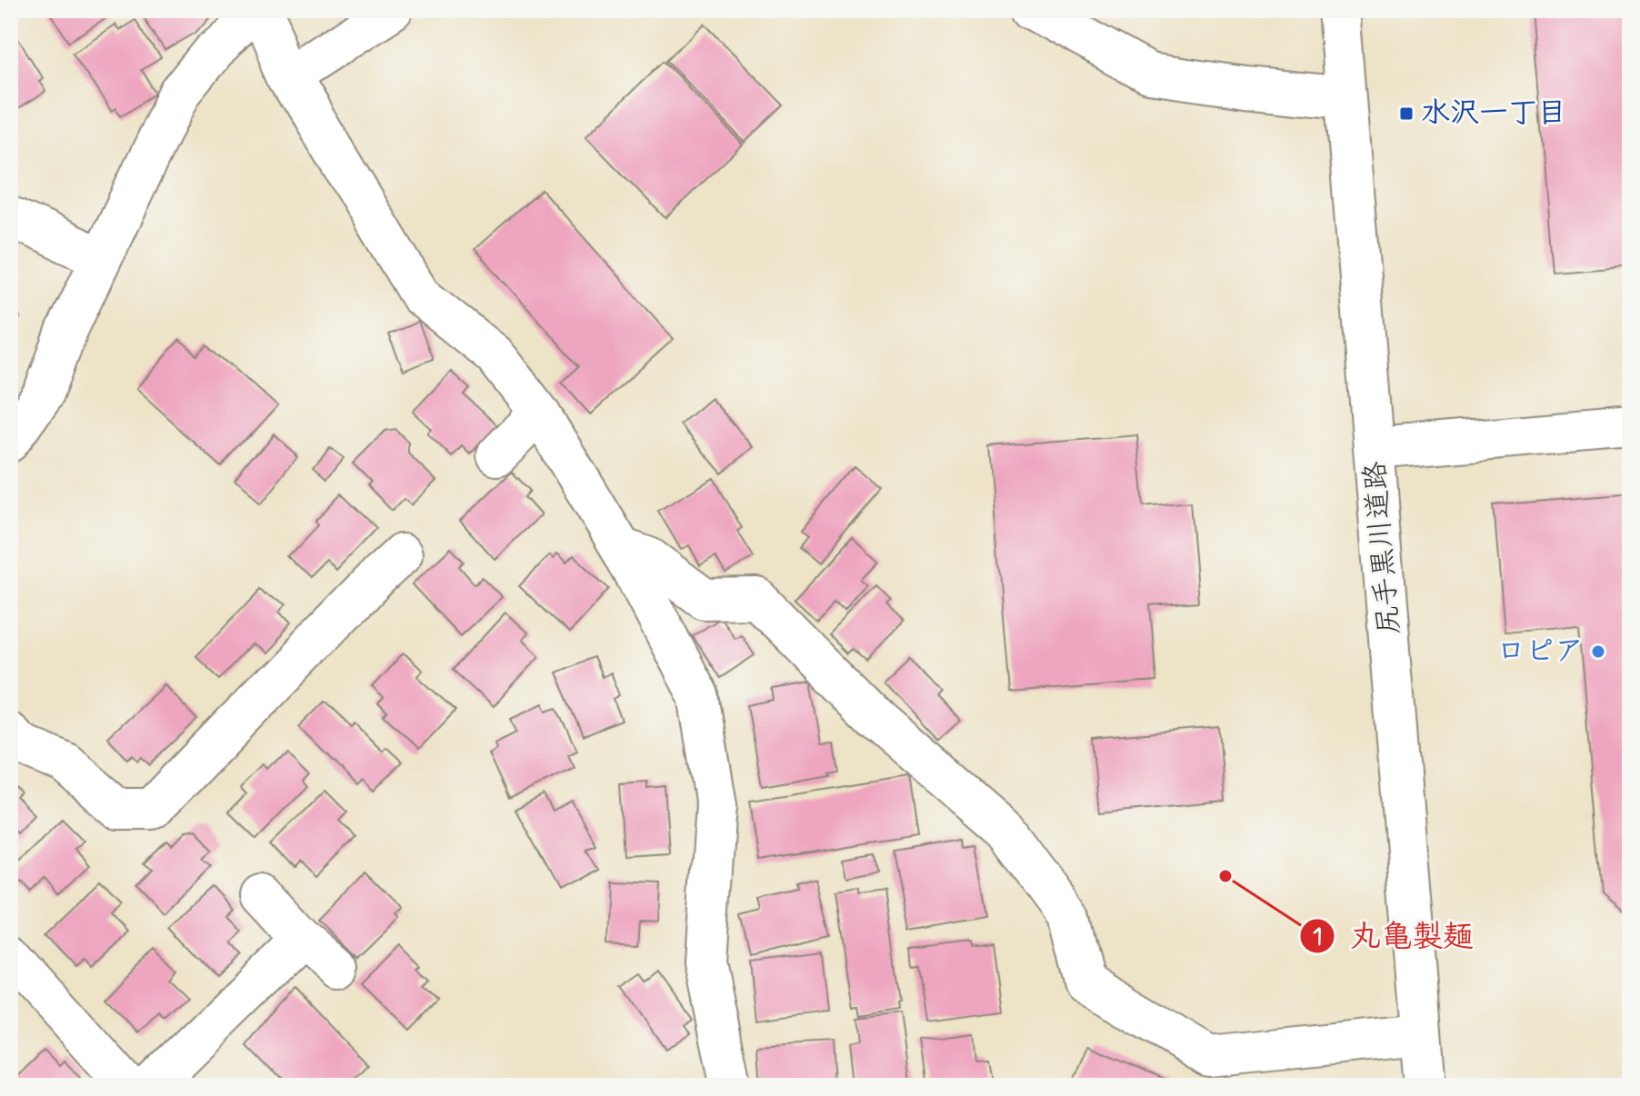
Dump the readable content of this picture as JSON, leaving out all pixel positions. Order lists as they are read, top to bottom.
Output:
{
  "streets": {
    "street": ["尻手黒川道路"]
  },
  "places": {
    "transit": ["水沢一丁目"],
    "other": ["ロピア", "丸亀製麺"]
  }
}
